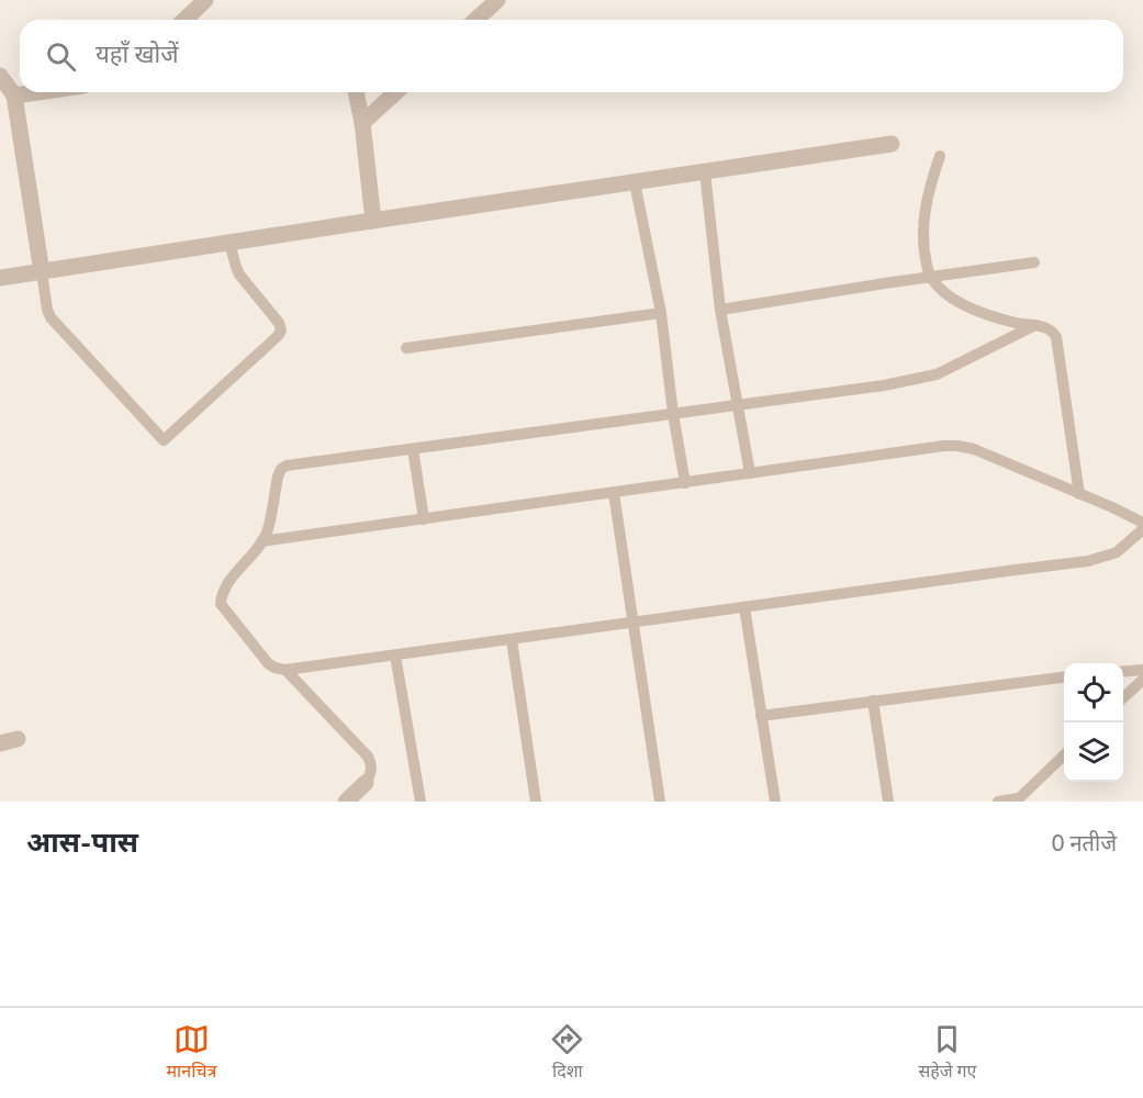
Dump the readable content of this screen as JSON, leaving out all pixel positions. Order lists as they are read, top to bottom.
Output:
{
  "page": {
    "search": "यहाँ खोजें",
    "heading": ["आस-पास", "0 नतीजे"],
    "nav": ["मानचित्र", "दिशा", "सहेजे गए"]
  }
}
